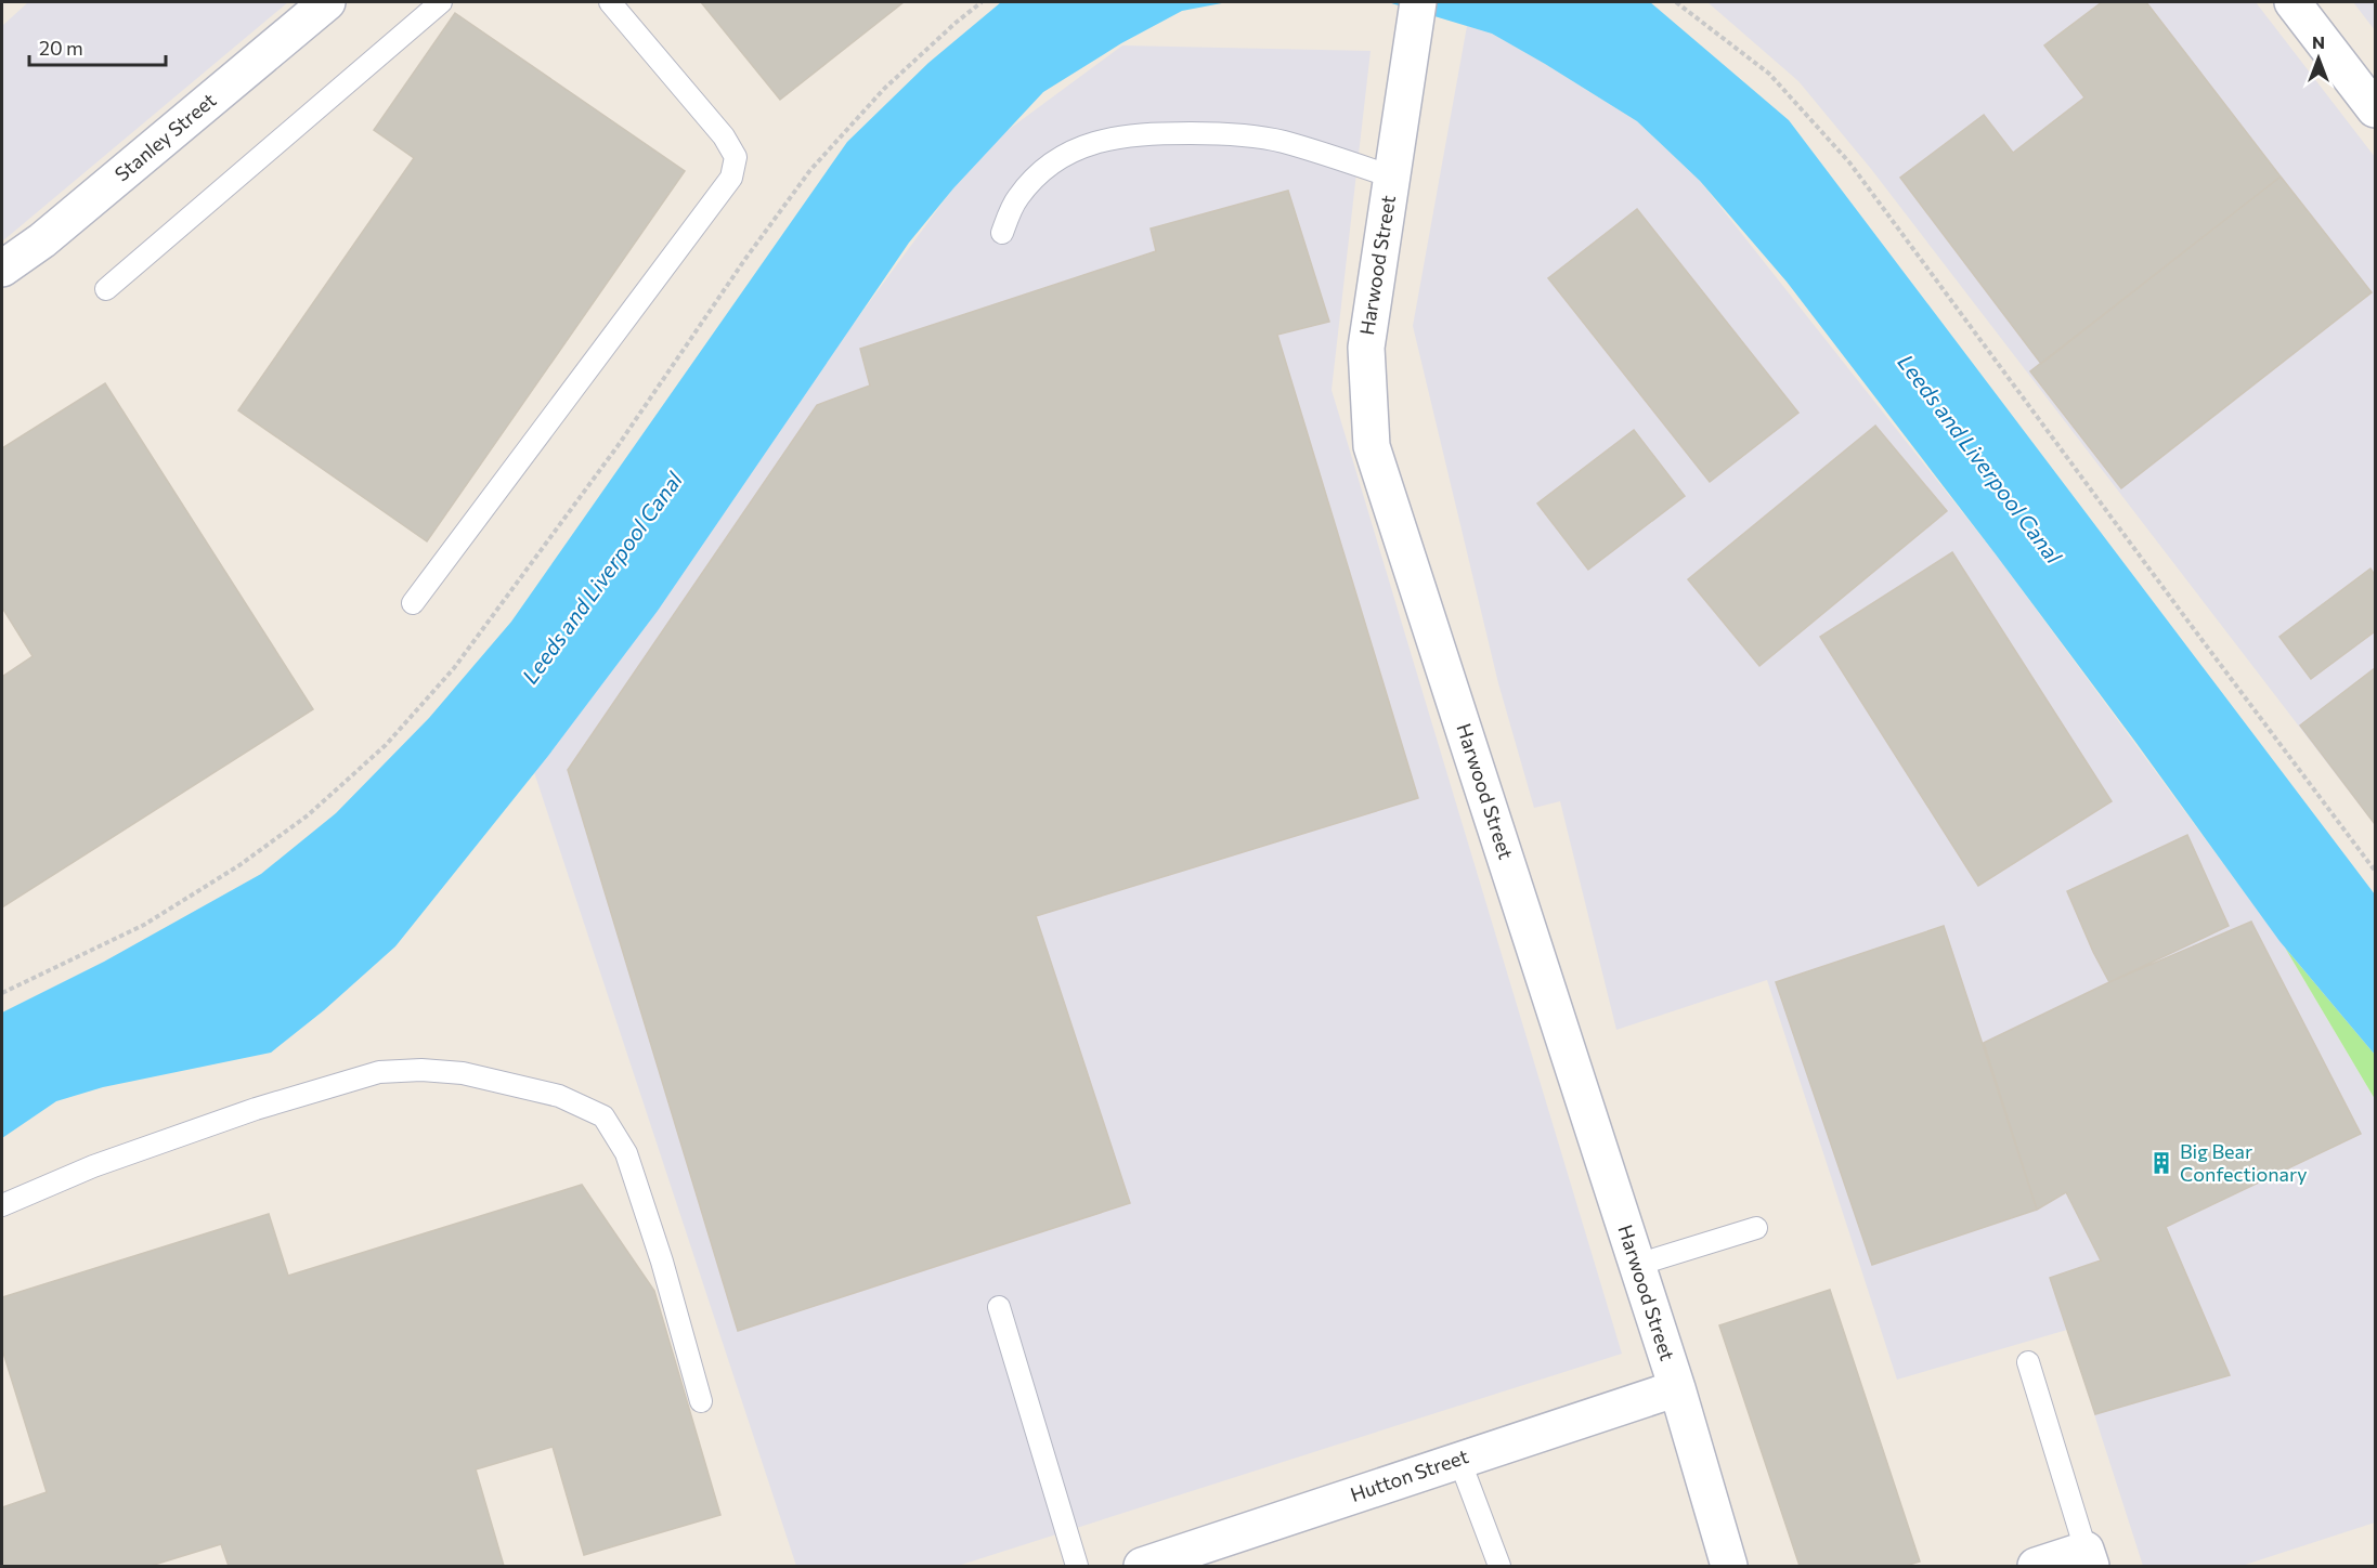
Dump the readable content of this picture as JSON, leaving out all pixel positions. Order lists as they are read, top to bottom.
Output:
{
  "streets": {
    "street": ["Stanley Street", "Harwood Street", "Hutton Street"]
  },
  "crossings": [
    ["Harwood Street", "Hutton Street"]
  ],
  "water": ["Leeds and Liverpool Canal"],
  "places": {
    "building": ["Big Bear Confectionary"]
  },
  "scale_bar": "20 m",
  "north": "top"
}
